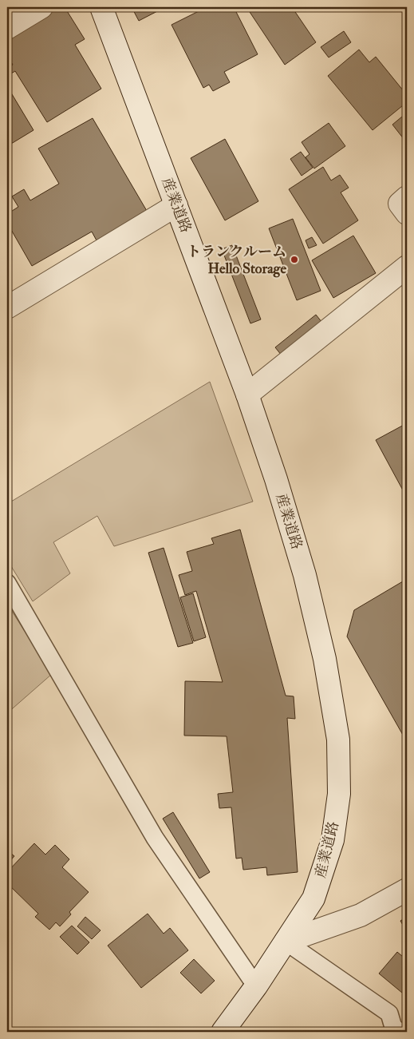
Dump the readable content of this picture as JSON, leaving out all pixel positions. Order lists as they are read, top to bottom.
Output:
{
  "streets": {
    "street": ["産業道路"]
  },
  "places": ["トランクルーム Hello Storage"]
}
